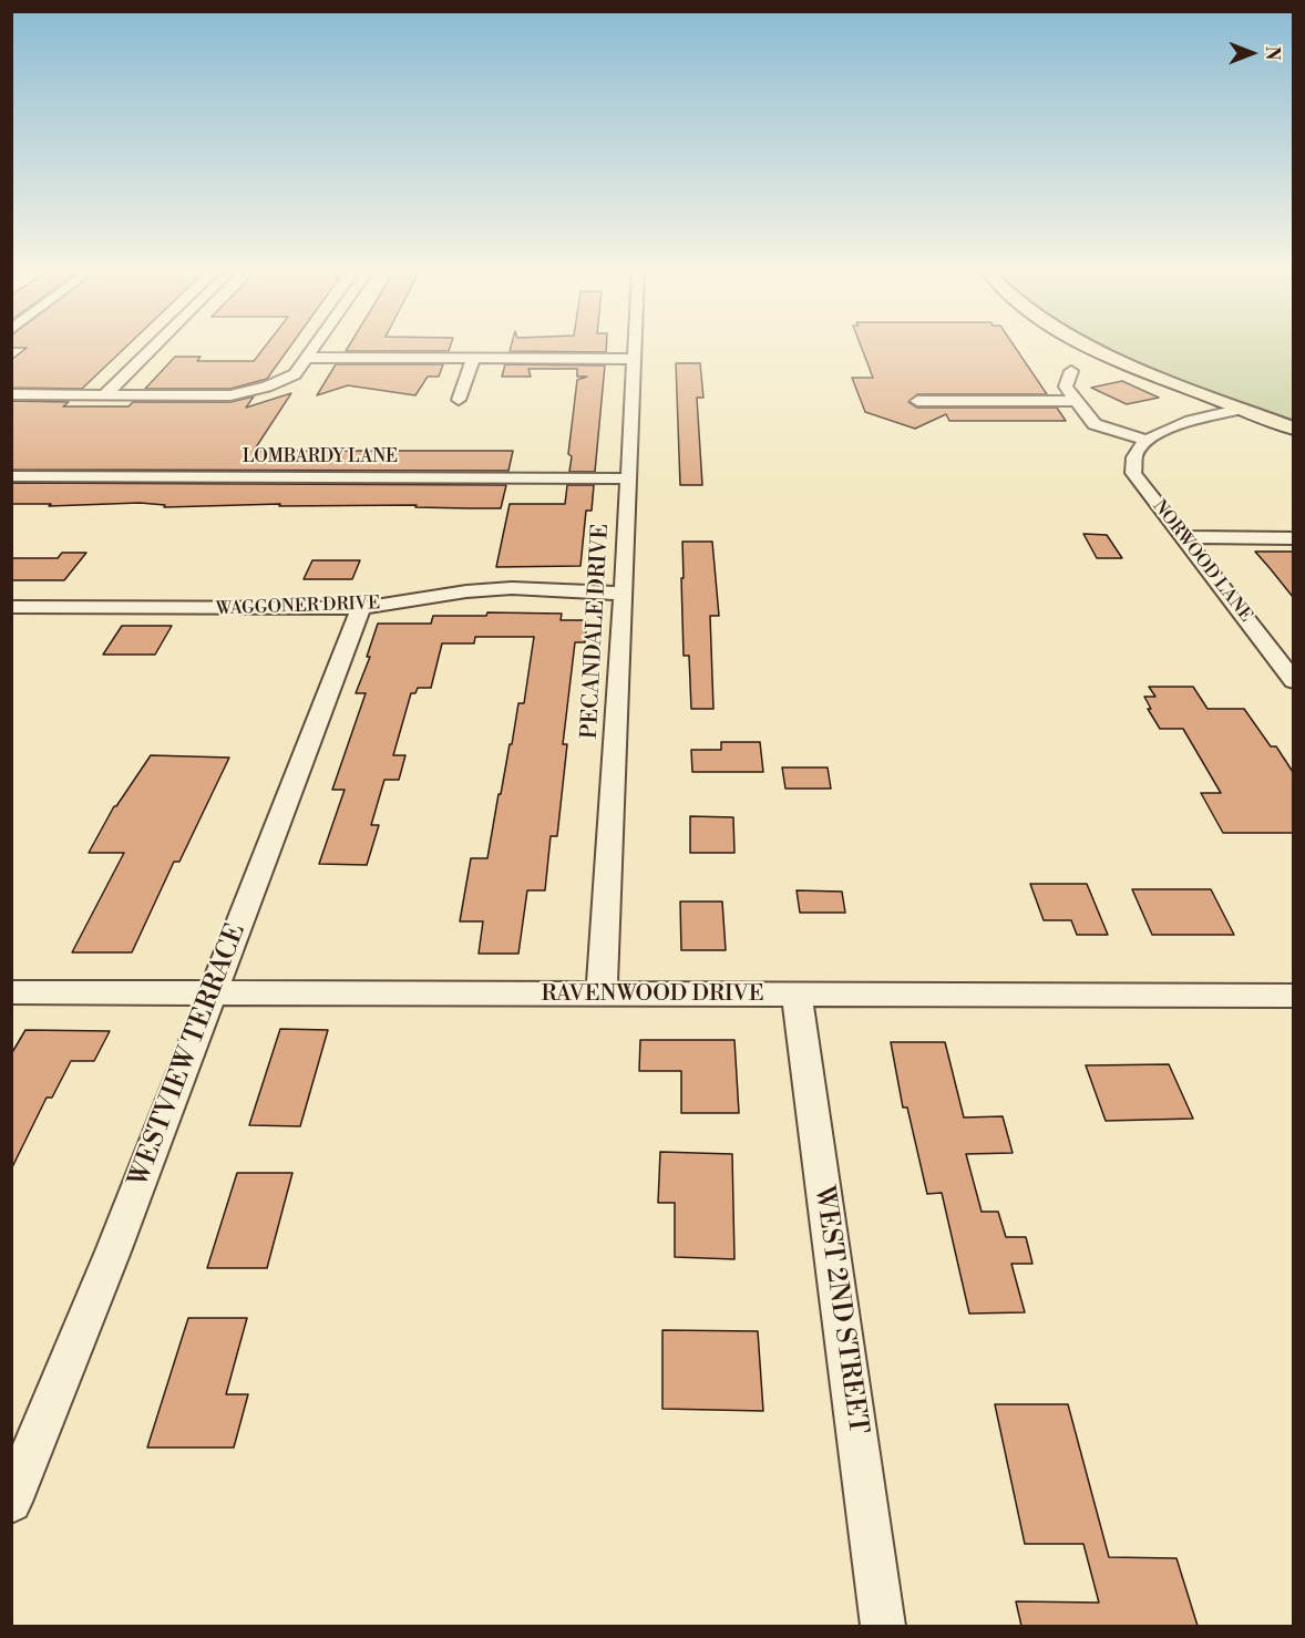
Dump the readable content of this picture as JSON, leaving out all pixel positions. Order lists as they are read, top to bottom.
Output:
{
  "streets": {
    "street": [
      "LOMBARDY LANE",
      "NORWOOD LANE",
      "WAGGONER DRIVE",
      "PECANDALE DRIVE",
      "RAVENWOOD DRIVE",
      "WESTVIEW TERRACE",
      "WEST 2ND STREET"
    ]
  },
  "crossings": [
    ["LOMBARDY LANE", "PECANDALE DRIVE"],
    ["WAGGONER DRIVE", "PECANDALE DRIVE"],
    ["WAGGONER DRIVE", "WESTVIEW TERRACE"],
    ["PECANDALE DRIVE", "RAVENWOOD DRIVE"],
    ["RAVENWOOD DRIVE", "WESTVIEW TERRACE"],
    ["RAVENWOOD DRIVE", "WEST 2ND STREET"]
  ],
  "north": "right"
}
